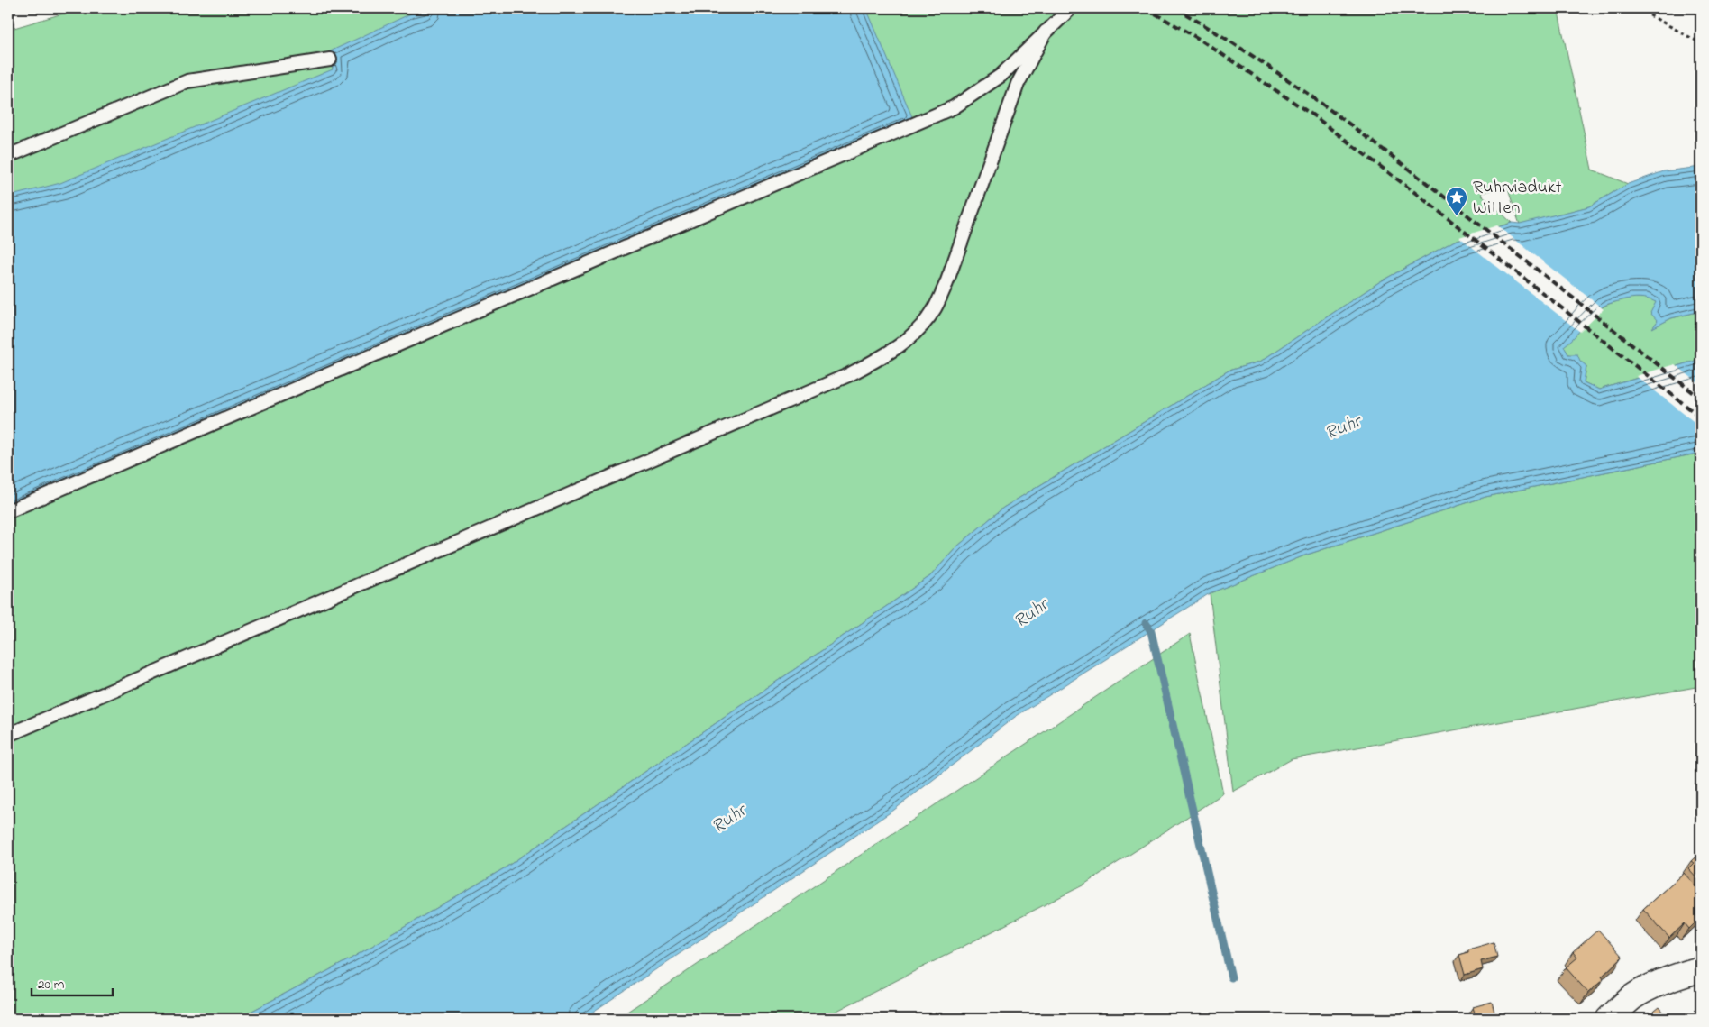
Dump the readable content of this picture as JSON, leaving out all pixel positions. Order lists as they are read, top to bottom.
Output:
{
  "water": ["Ruhr"],
  "places": {
    "place": ["Ruhrviadukt Witten"]
  },
  "scale_bar": "20 m"
}
